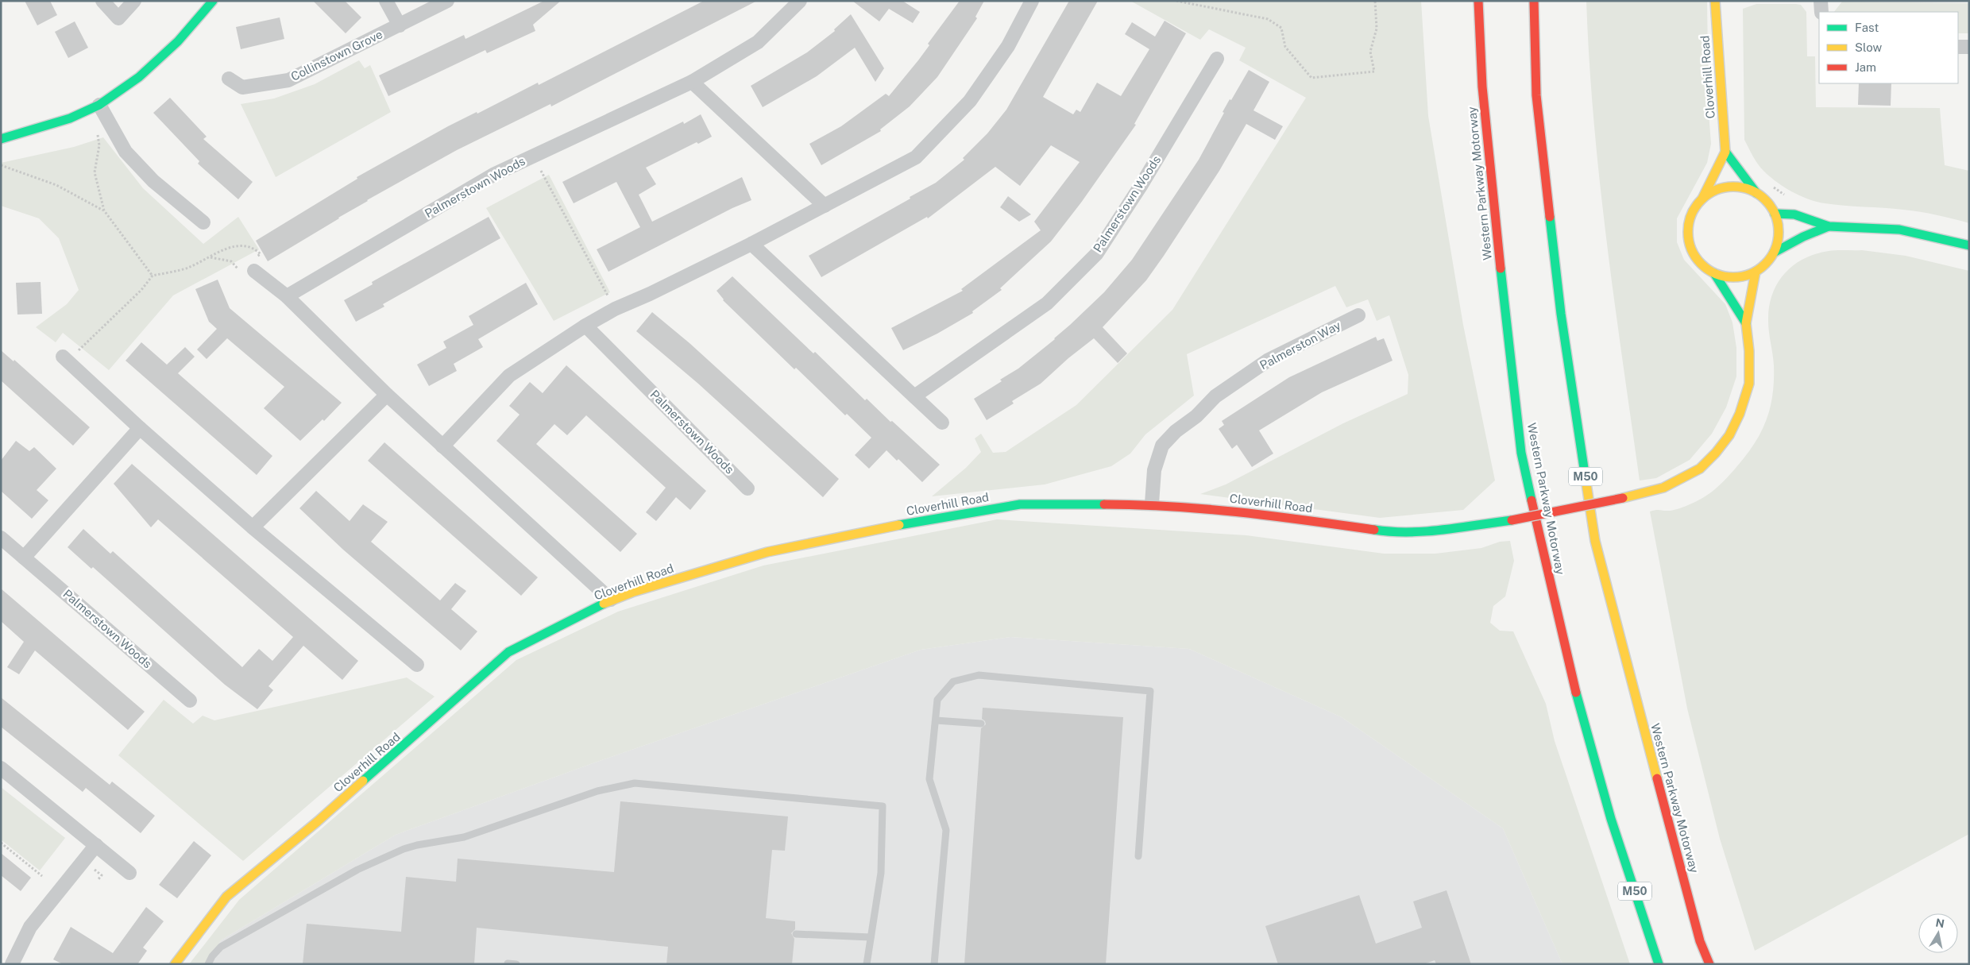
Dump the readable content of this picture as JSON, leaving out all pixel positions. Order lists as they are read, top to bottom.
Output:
{
  "streets": {
    "main road": ["Cloverhill Road", "Western Parkway Motorway", "M50"],
    "street": ["Collinstown Grove", "Palmerstown Woods", "Palmerston Way"]
  },
  "crossings": [
    ["Cloverhill Road", "Palmerston Way"]
  ],
  "legend": ["Fast", "Slow", "Jam"],
  "north": "top"
}
